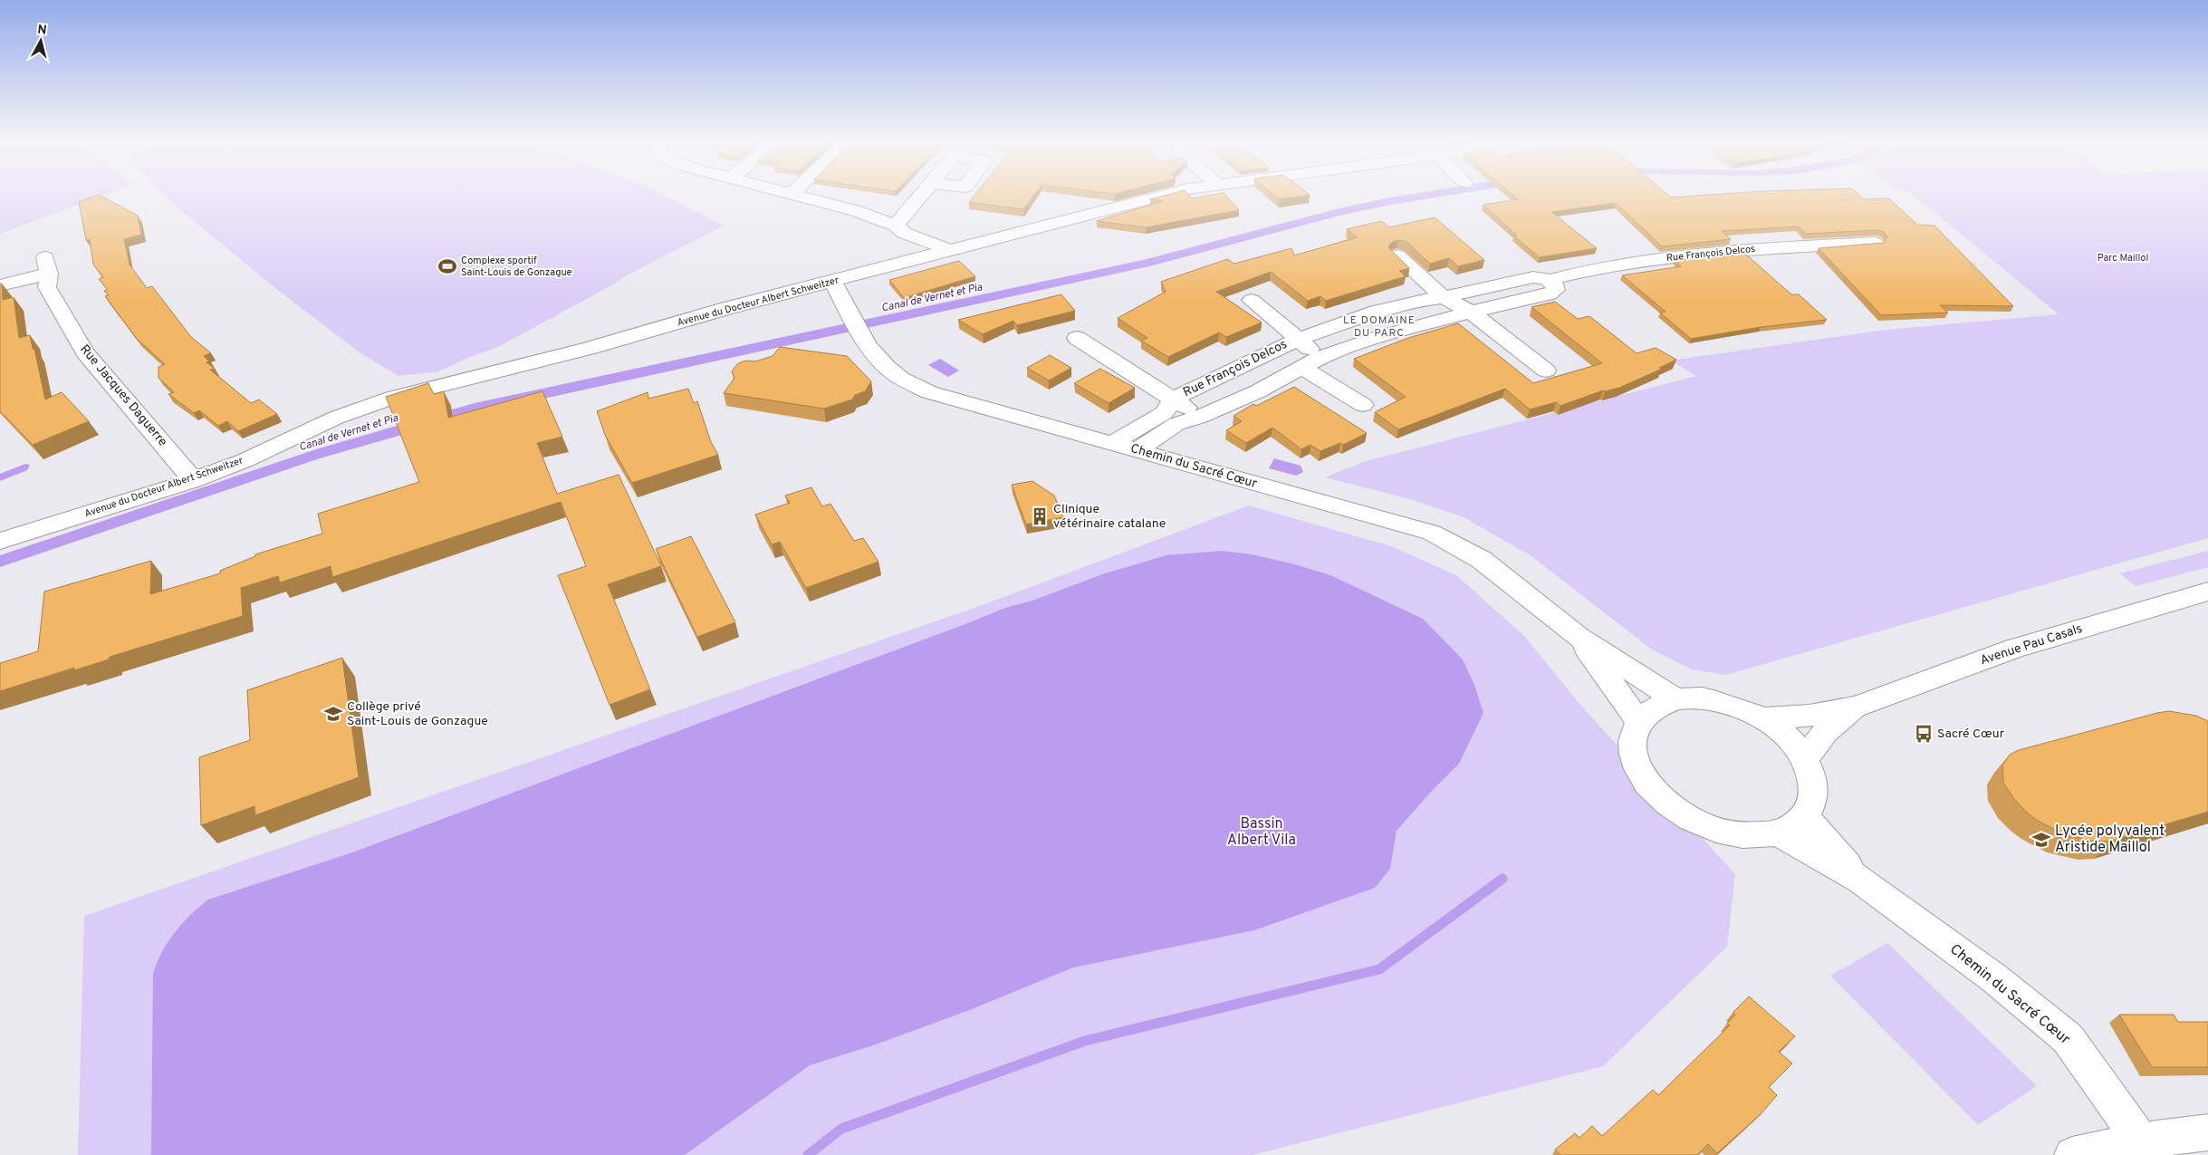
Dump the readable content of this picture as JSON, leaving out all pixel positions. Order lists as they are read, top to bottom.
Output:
{
  "streets": {
    "street": [
      "Rue François Delcos",
      "Avenue du Docteur Albert Schweitzer",
      "Rue Jacques Daguerre",
      "Chemin du Sacré Cœur",
      "Avenue Pau Casals"
    ]
  },
  "crossings": [
    ["Rue François Delcos", "Chemin du Sacré Cœur"],
    ["Avenue du Docteur Albert Schweitzer", "Rue Jacques Daguerre"],
    ["Avenue du Docteur Albert Schweitzer", "Chemin du Sacré Cœur"],
    ["Chemin du Sacré Cœur", "Avenue Pau Casals"]
  ],
  "districts": ["LE DOMAINE DU PARC"],
  "water": ["Canal de Vernet et Pia"],
  "parks": ["Parc Maillol", "Bassin Albert Vila"],
  "places": {
    "sports": ["Complexe sportif Saint-Louis de Gonzague"],
    "building": ["Clinique vétérinaire catalane"],
    "school or university": ["Collège privé Saint-Louis de Gonzague", "Lycée polyvalent Aristide Maillol"],
    "bus stop": ["Sacré Cœur"]
  },
  "north": "top"
}
